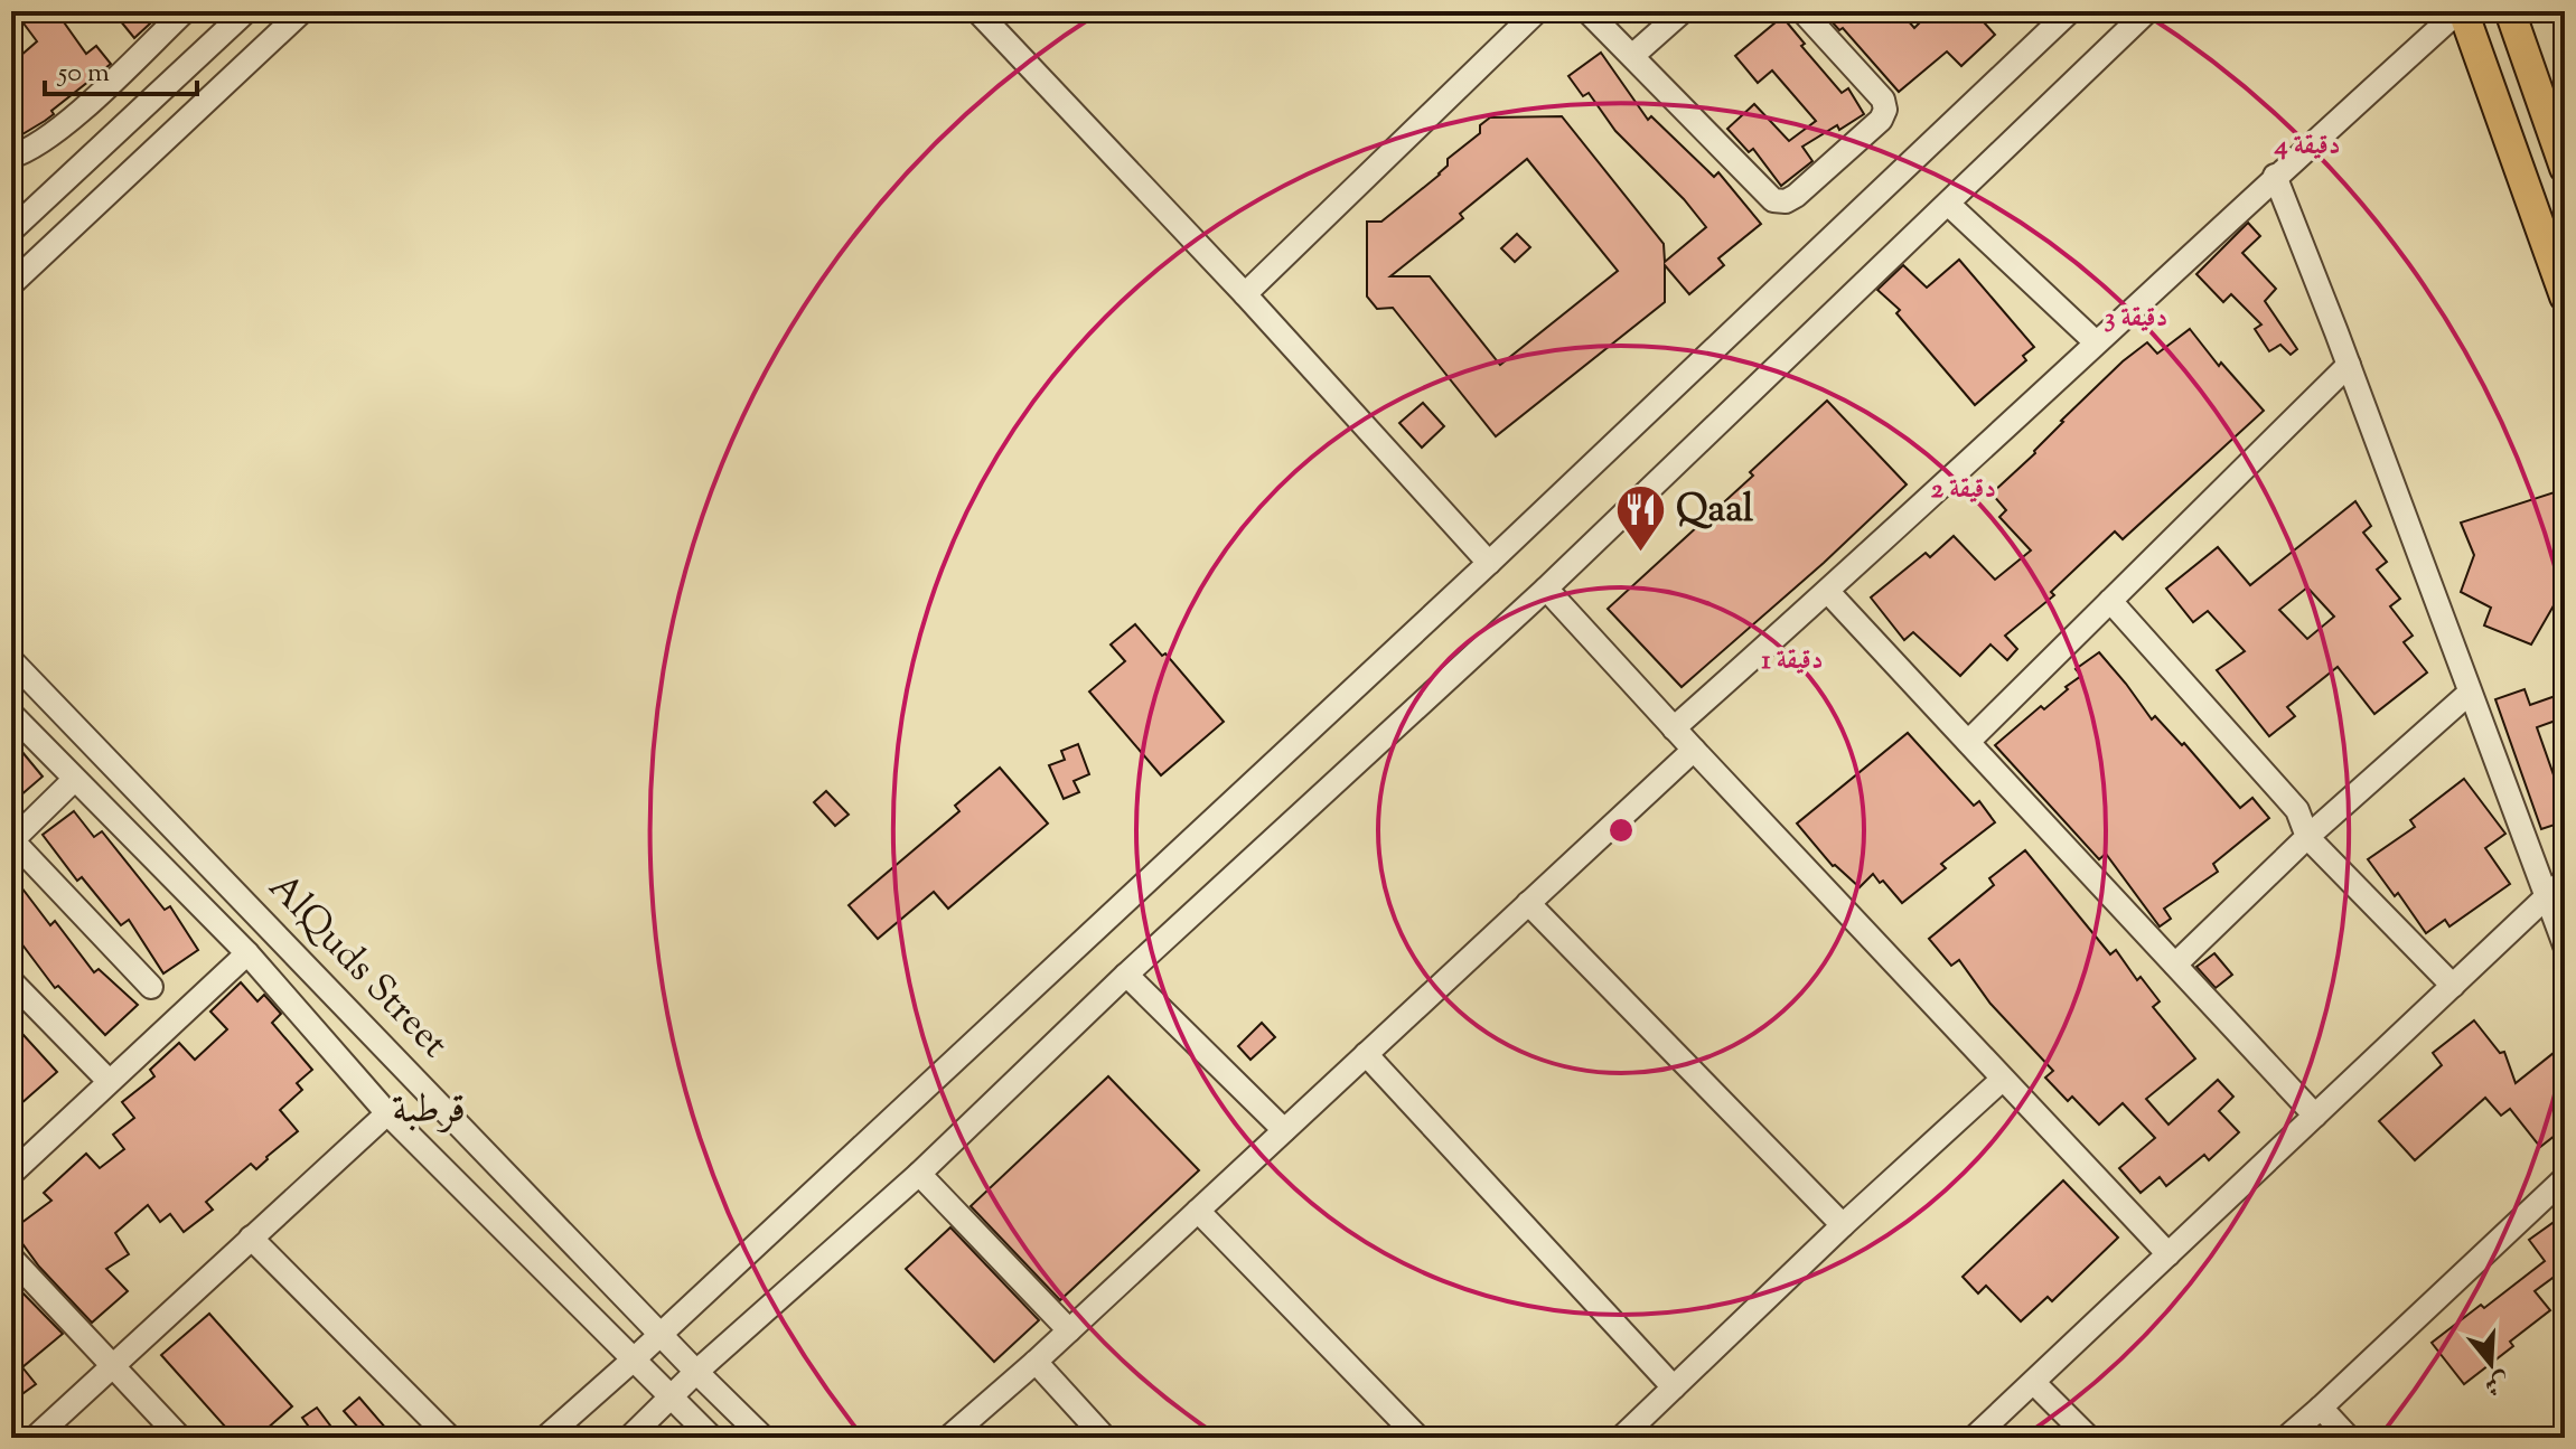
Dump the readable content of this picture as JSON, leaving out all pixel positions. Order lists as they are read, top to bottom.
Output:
{
  "streets": {
    "street": ["AlQuds Street"]
  },
  "districts": ["قرطبة"],
  "places": {
    "restaurant": ["Qaal"]
  },
  "scale_bar": "50 m",
  "north": "bottom",
  "rings": [
    "4 دقيقة",
    "3 دقيقة",
    "2 دقيقة",
    "1 دقيقة"
  ]
}
